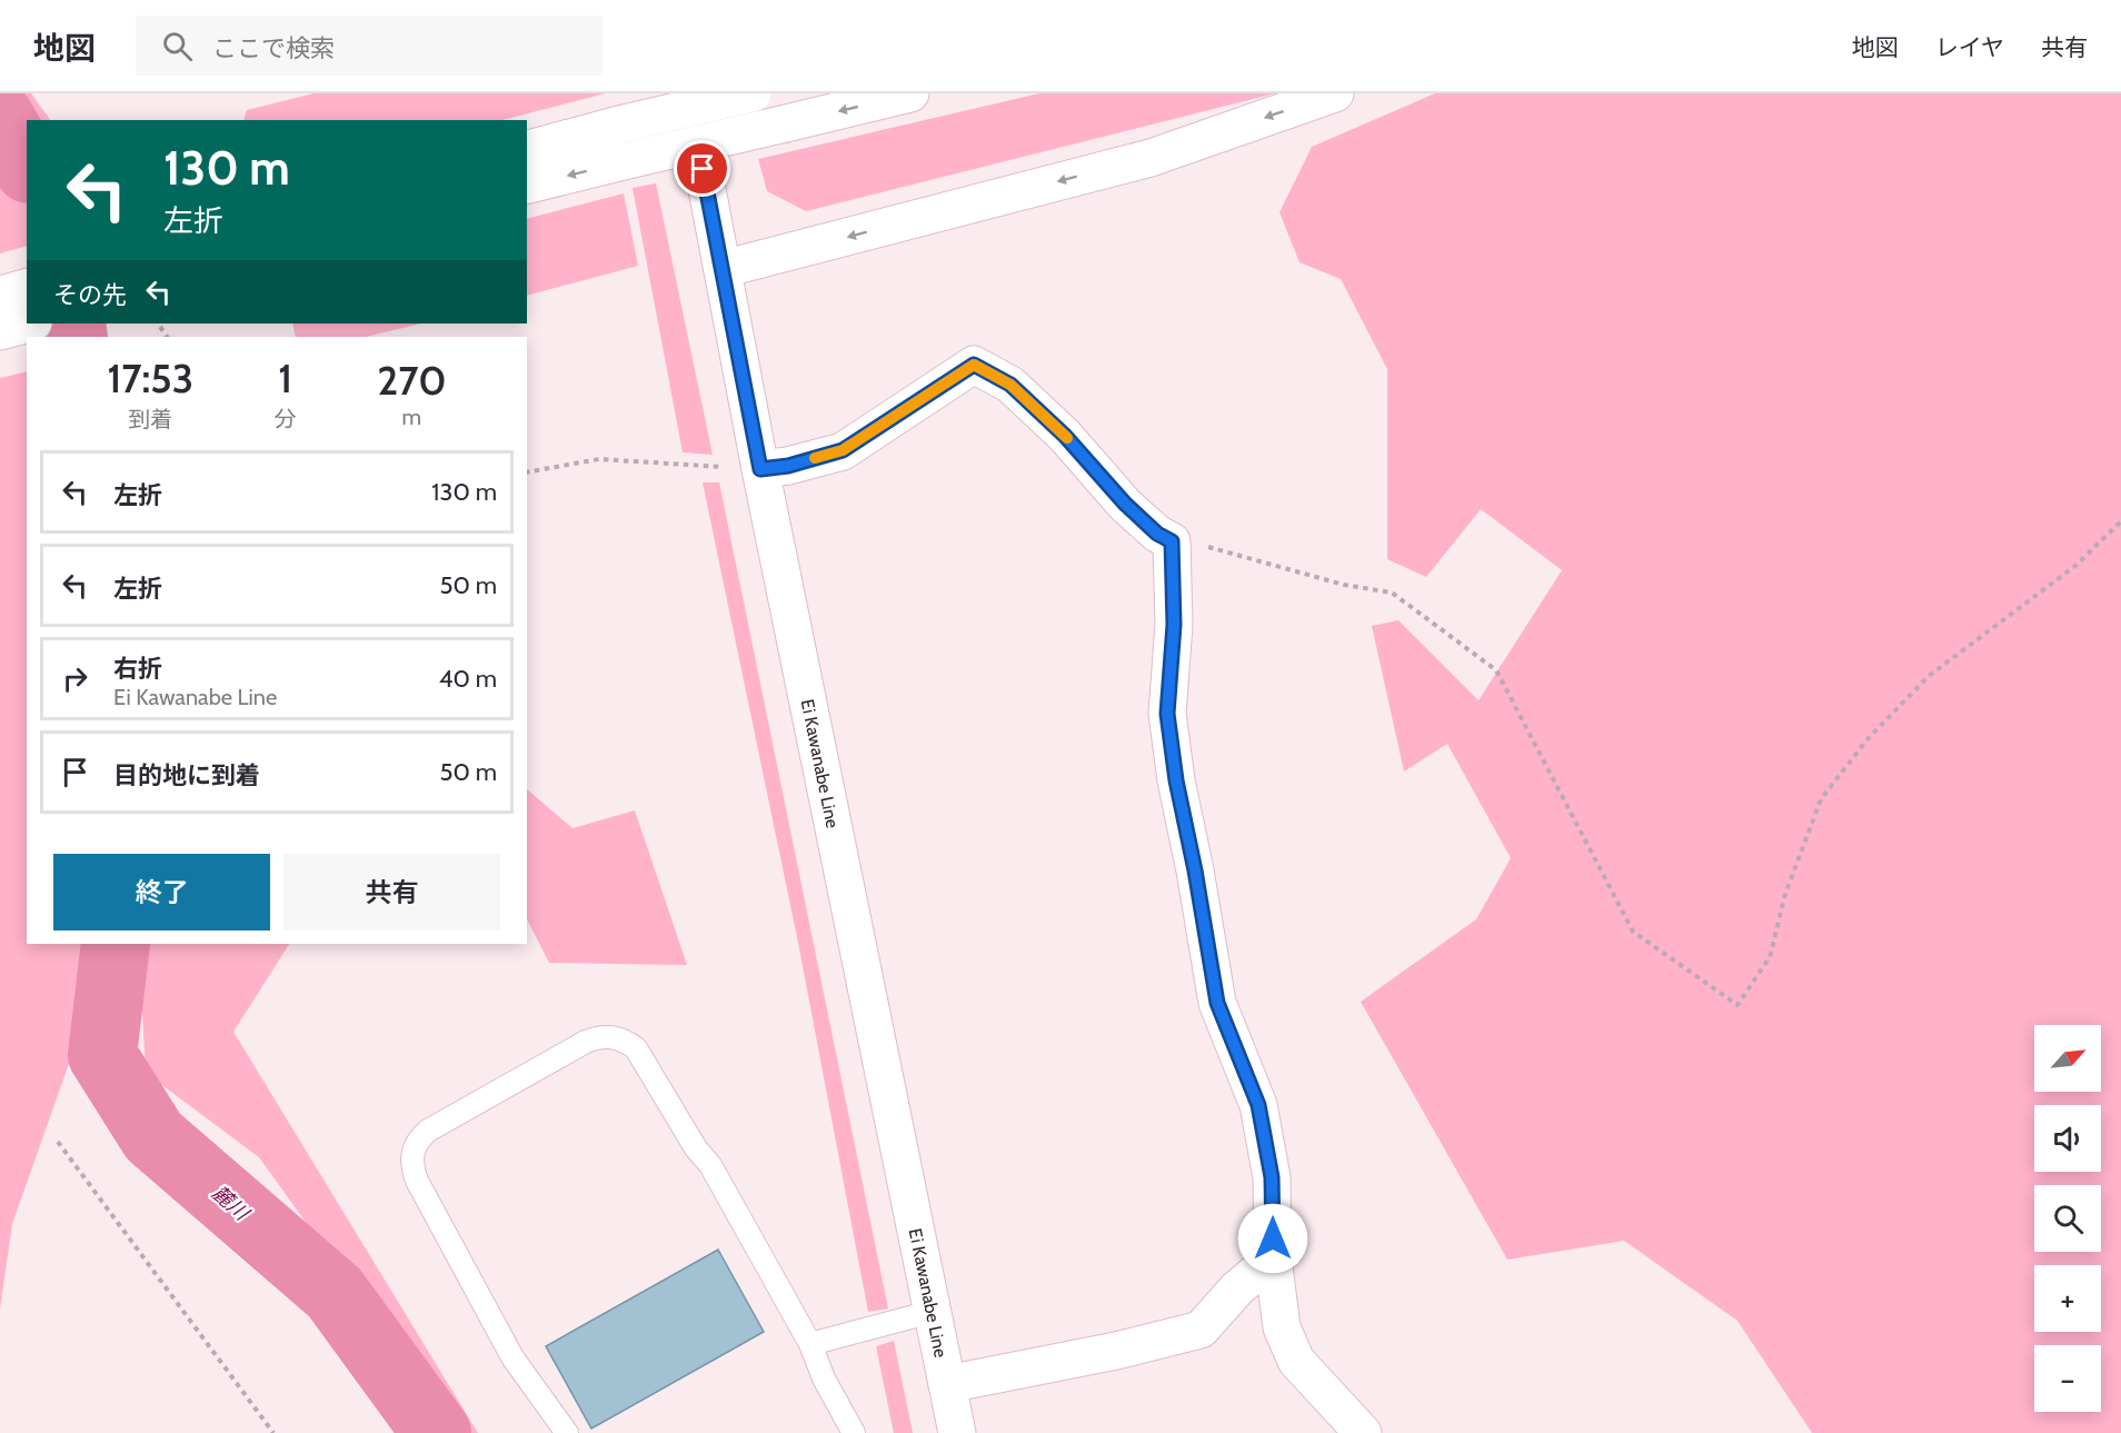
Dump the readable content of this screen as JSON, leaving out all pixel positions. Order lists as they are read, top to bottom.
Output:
{
  "streets": {
    "main road": ["Ei Kawanabe Line"]
  },
  "water": ["麓川"],
  "north": "top right",
  "page": {
    "header": "地図",
    "search": "ここで検索",
    "nav": ["地図", "レイヤ", "共有"],
    "turn": ["130 m", "左折"],
    "then": "その先",
    "eta": [
      "17:53",
      "到着",
      "1",
      "分",
      "270",
      "m"
    ],
    "list": [
      {
        "name": "左折",
        "value": "130 m"
      },
      {
        "name": "左折",
        "value": "50 m"
      },
      {
        "name": "右折",
        "note": "Ei Kawanabe Line",
        "value": "40 m"
      },
      {
        "name": "目的地に到着",
        "value": "50 m"
      }
    ],
    "buttons": ["終了", "共有"],
    "map_buttons": ["+", "−"]
  }
}
